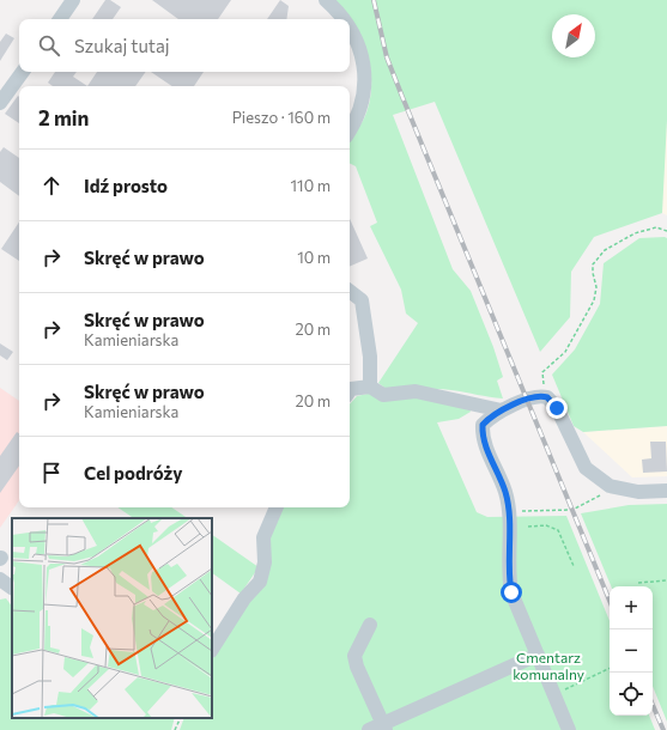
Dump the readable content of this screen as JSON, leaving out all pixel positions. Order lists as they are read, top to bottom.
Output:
{
  "parks": ["Cmentarz komunalny"],
  "north": "top right",
  "page": {
    "search": "Szukaj tutaj",
    "heading": ["2 min", "Pieszo · 160 m"],
    "list": [
      ["Idź prosto", "110 m"],
      ["Skręć w prawo", "10 m"],
      ["Skręć w prawo", "Kamieniarska", "20 m"],
      ["Skręć w prawo", "Kamieniarska", "20 m"],
      "Cel podróży"
    ],
    "map_buttons": ["+", "−"]
  }
}
